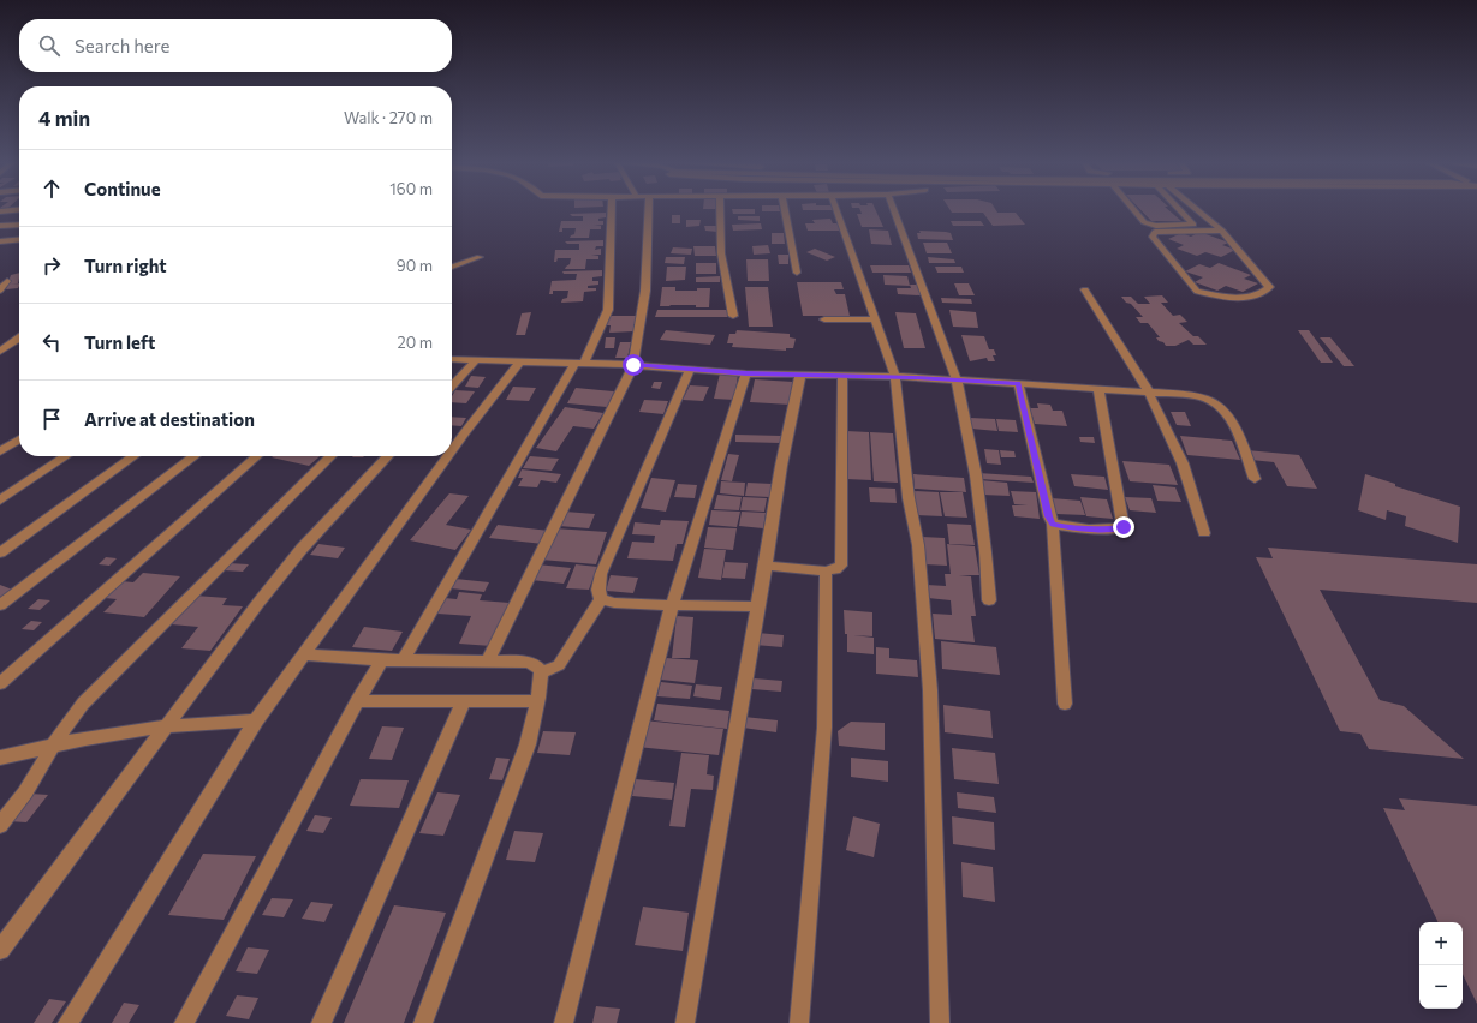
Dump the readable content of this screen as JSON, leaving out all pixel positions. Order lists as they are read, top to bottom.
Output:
{
  "page": {
    "search": "Search here",
    "heading": ["4 min", "Walk · 270 m"],
    "list": [
      ["Continue", "160 m"],
      ["Turn right", "90 m"],
      ["Turn left", "20 m"],
      "Arrive at destination"
    ],
    "map_buttons": ["+", "−"]
  }
}
